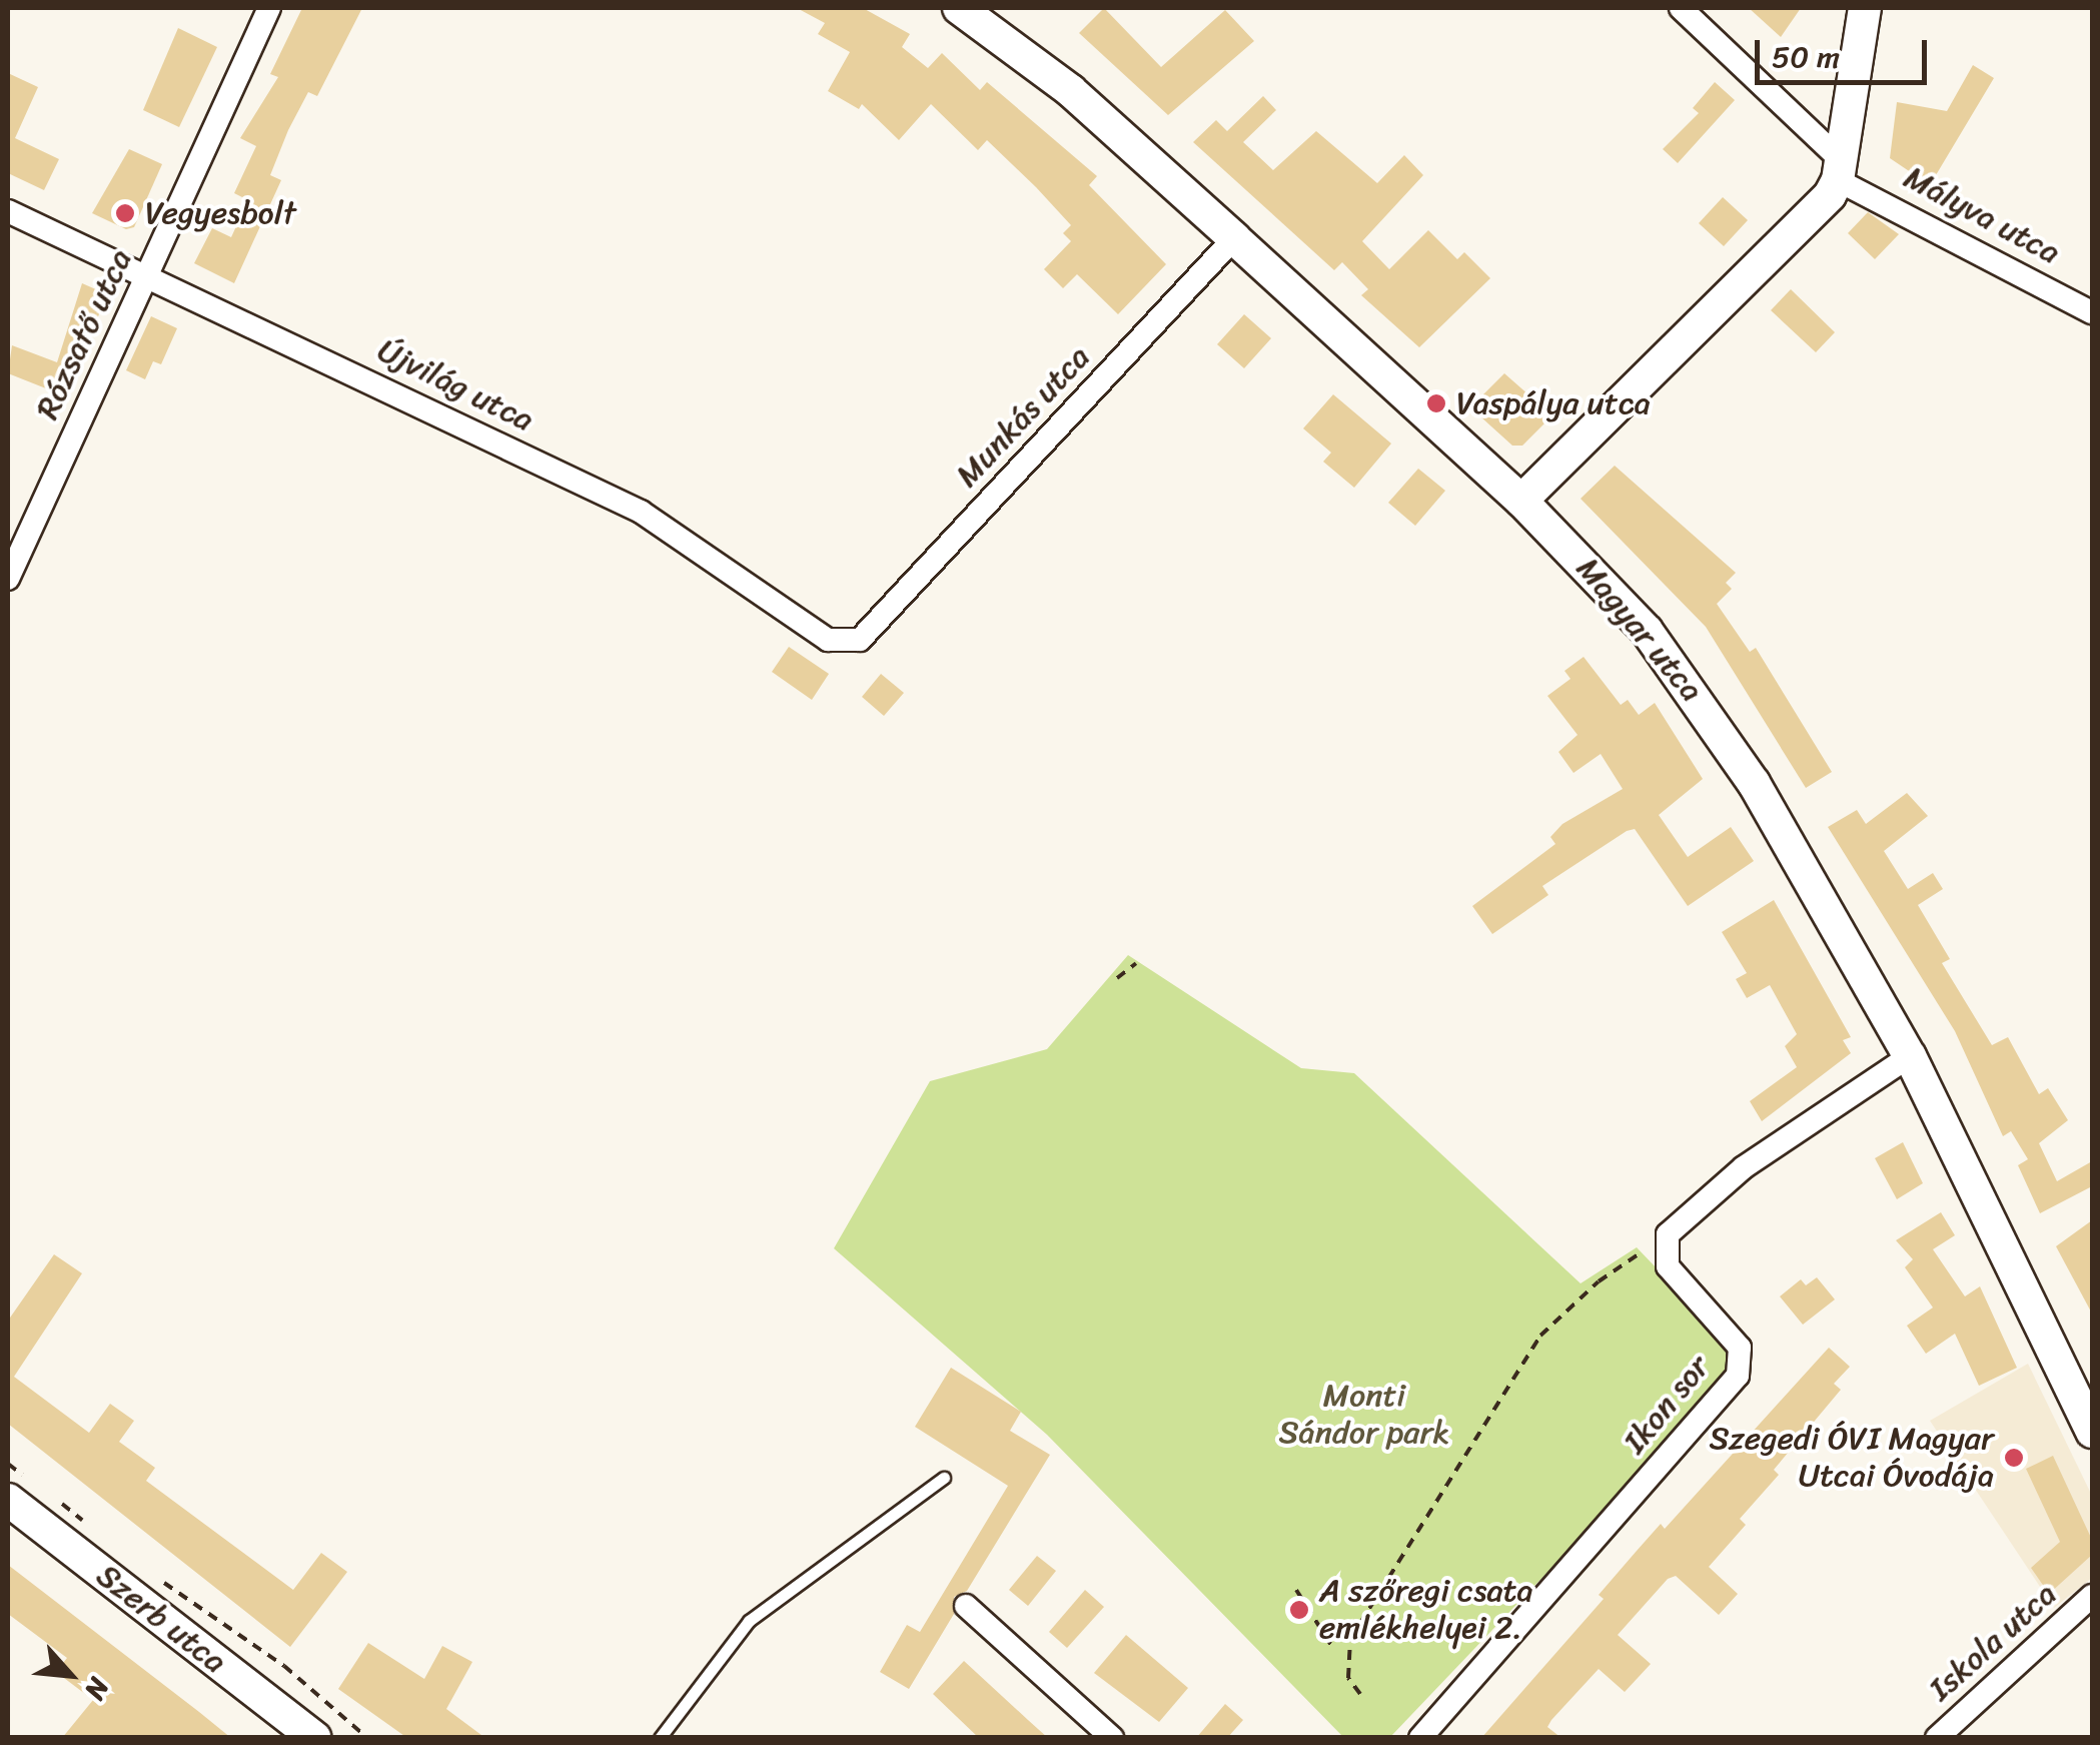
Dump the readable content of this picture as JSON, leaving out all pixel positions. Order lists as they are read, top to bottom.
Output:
{
  "streets": {
    "street": [
      "Mályva utca",
      "Rózsatő utca",
      "Újvilág utca",
      "Munkás utca",
      "Magyar utca",
      "Ikon sor",
      "Szerb utca",
      "Iskola utca"
    ]
  },
  "crossings": [
    ["Rózsatő utca", "Újvilág utca"],
    ["Újvilág utca", "Munkás utca"],
    ["Munkás utca", "Magyar utca"]
  ],
  "parks": ["Monti Sándor park"],
  "places": [
    "Vegyesbolt",
    "Vaspálya utca",
    "Szegedi ÓVI Magyar Utcai Óvodája",
    "A szőregi csata emlékhelyei 2."
  ],
  "scale_bar": "50 m",
  "north": "bottom right"
}
